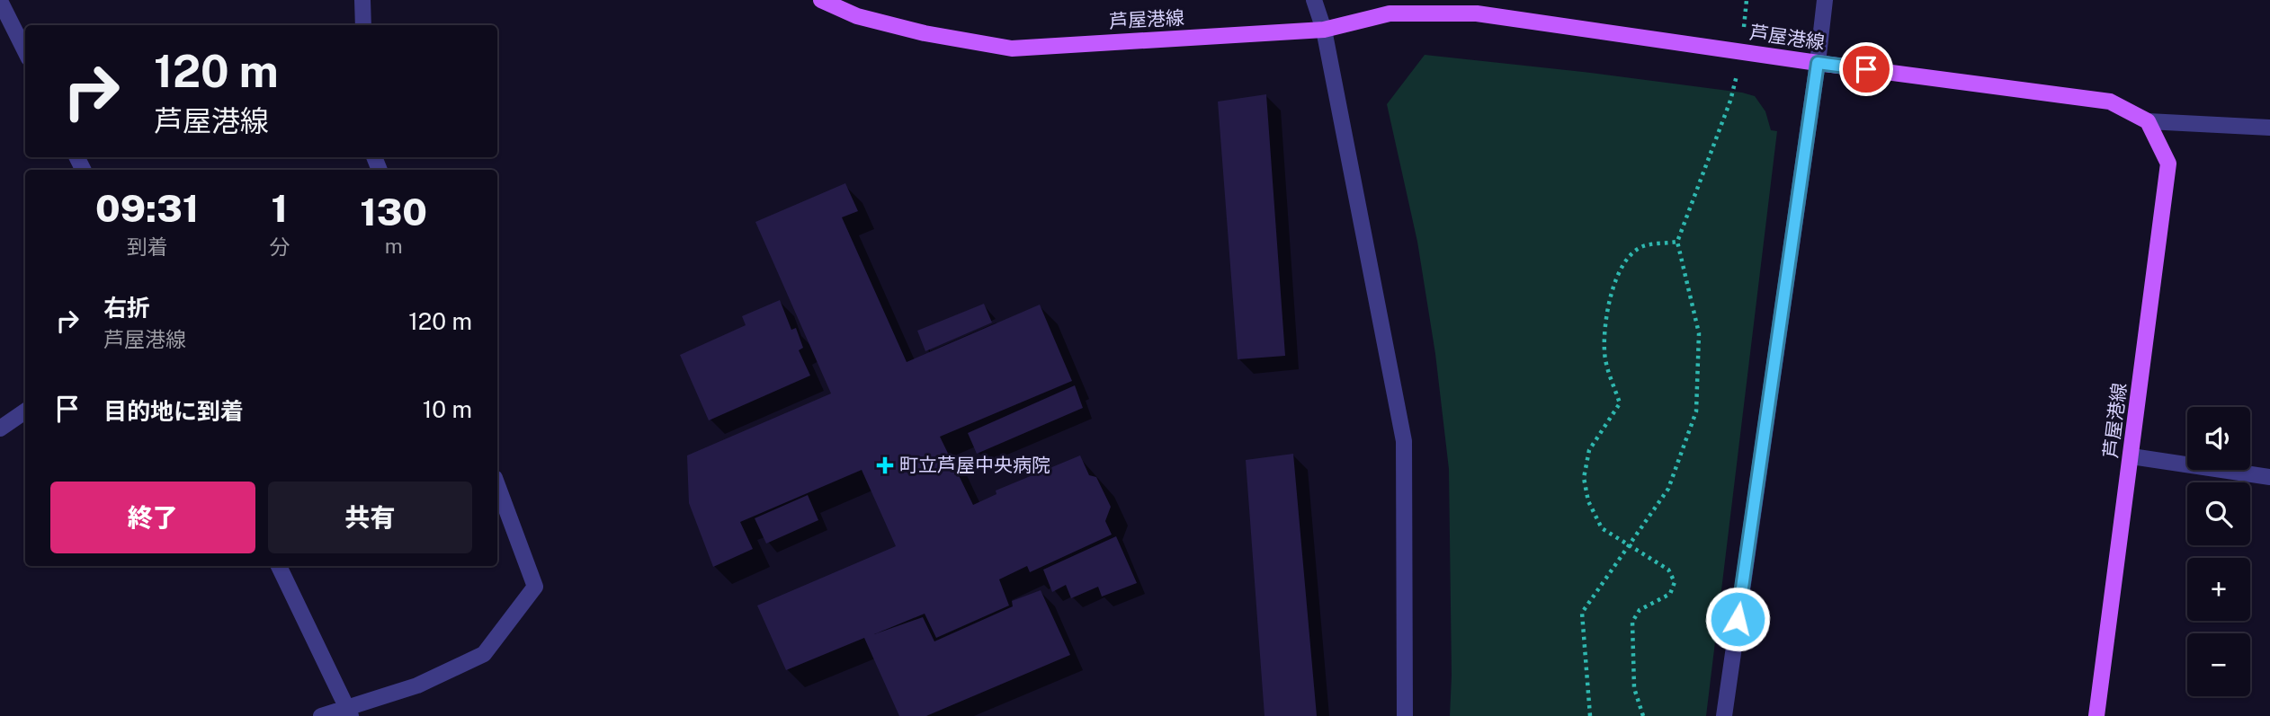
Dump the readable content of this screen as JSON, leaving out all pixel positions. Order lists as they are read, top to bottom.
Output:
{
  "streets": {
    "main road": ["芦屋港線"]
  },
  "places": {
    "health": ["町立芦屋中央病院"]
  },
  "page": {
    "turn": ["120 m", "芦屋港線"],
    "eta": [
      "09:31",
      "到着",
      "1",
      "分",
      "130",
      "m"
    ],
    "list": [
      {
        "name": "右折",
        "note": "芦屋港線",
        "value": "120 m"
      },
      {
        "name": "目的地に到着",
        "value": "10 m"
      }
    ],
    "map_buttons": ["+", "−"],
    "buttons": ["終了", "共有"]
  }
}
